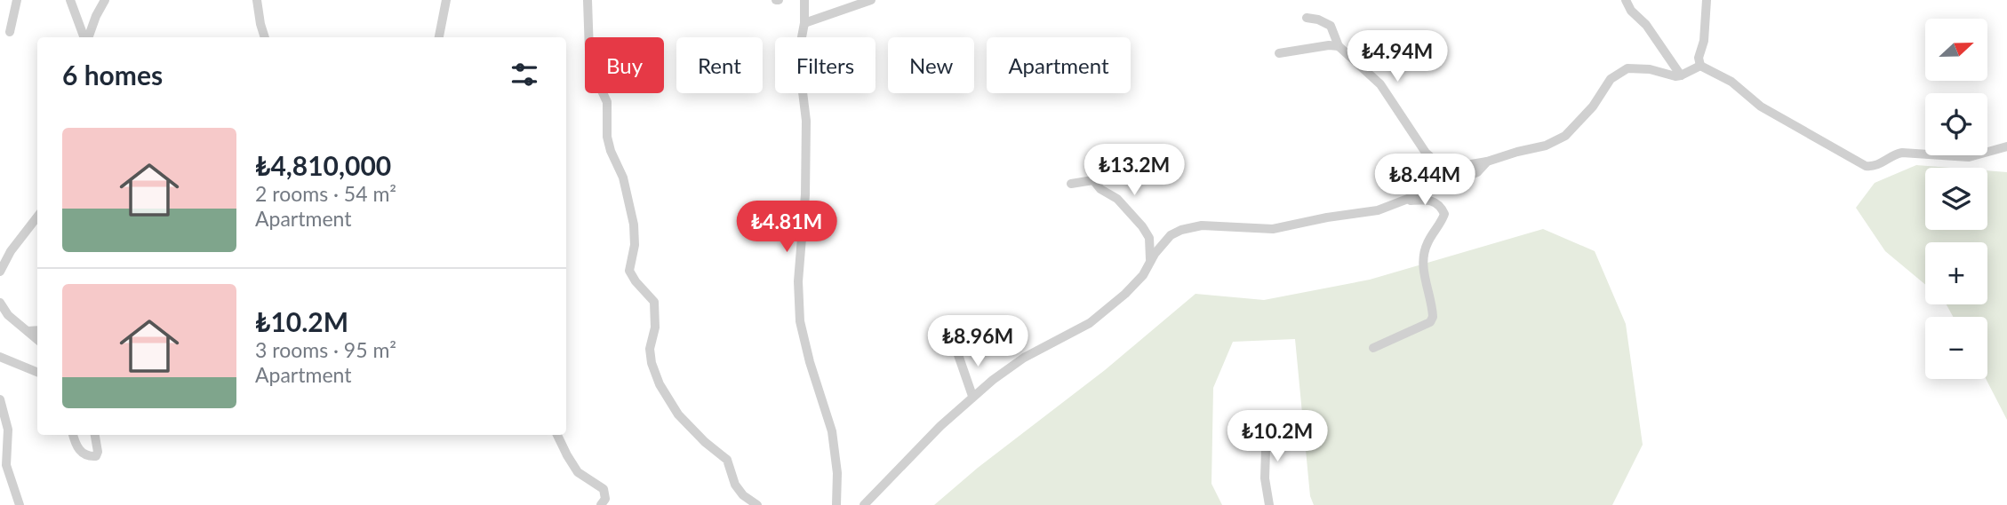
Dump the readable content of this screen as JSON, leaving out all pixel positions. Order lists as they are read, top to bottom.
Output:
{
  "north": "right",
  "page": {
    "map_buttons": ["+", "−"],
    "price": [
      "₺4.94M",
      "₺13.2M",
      "₺8.44M",
      "₺4.81M",
      "₺8.96M",
      "₺10.2M"
    ],
    "chip": [
      "Buy",
      "Rent",
      "Filters",
      "New",
      "Apartment"
    ],
    "heading": "6 homes",
    "list": [
      {
        "name": "₺4,810,000",
        "note": "2 rooms · 54 m² · Apartment"
      },
      {
        "name": "₺10.2M",
        "note": "3 rooms · 95 m² · Apartment"
      }
    ]
  }
}
